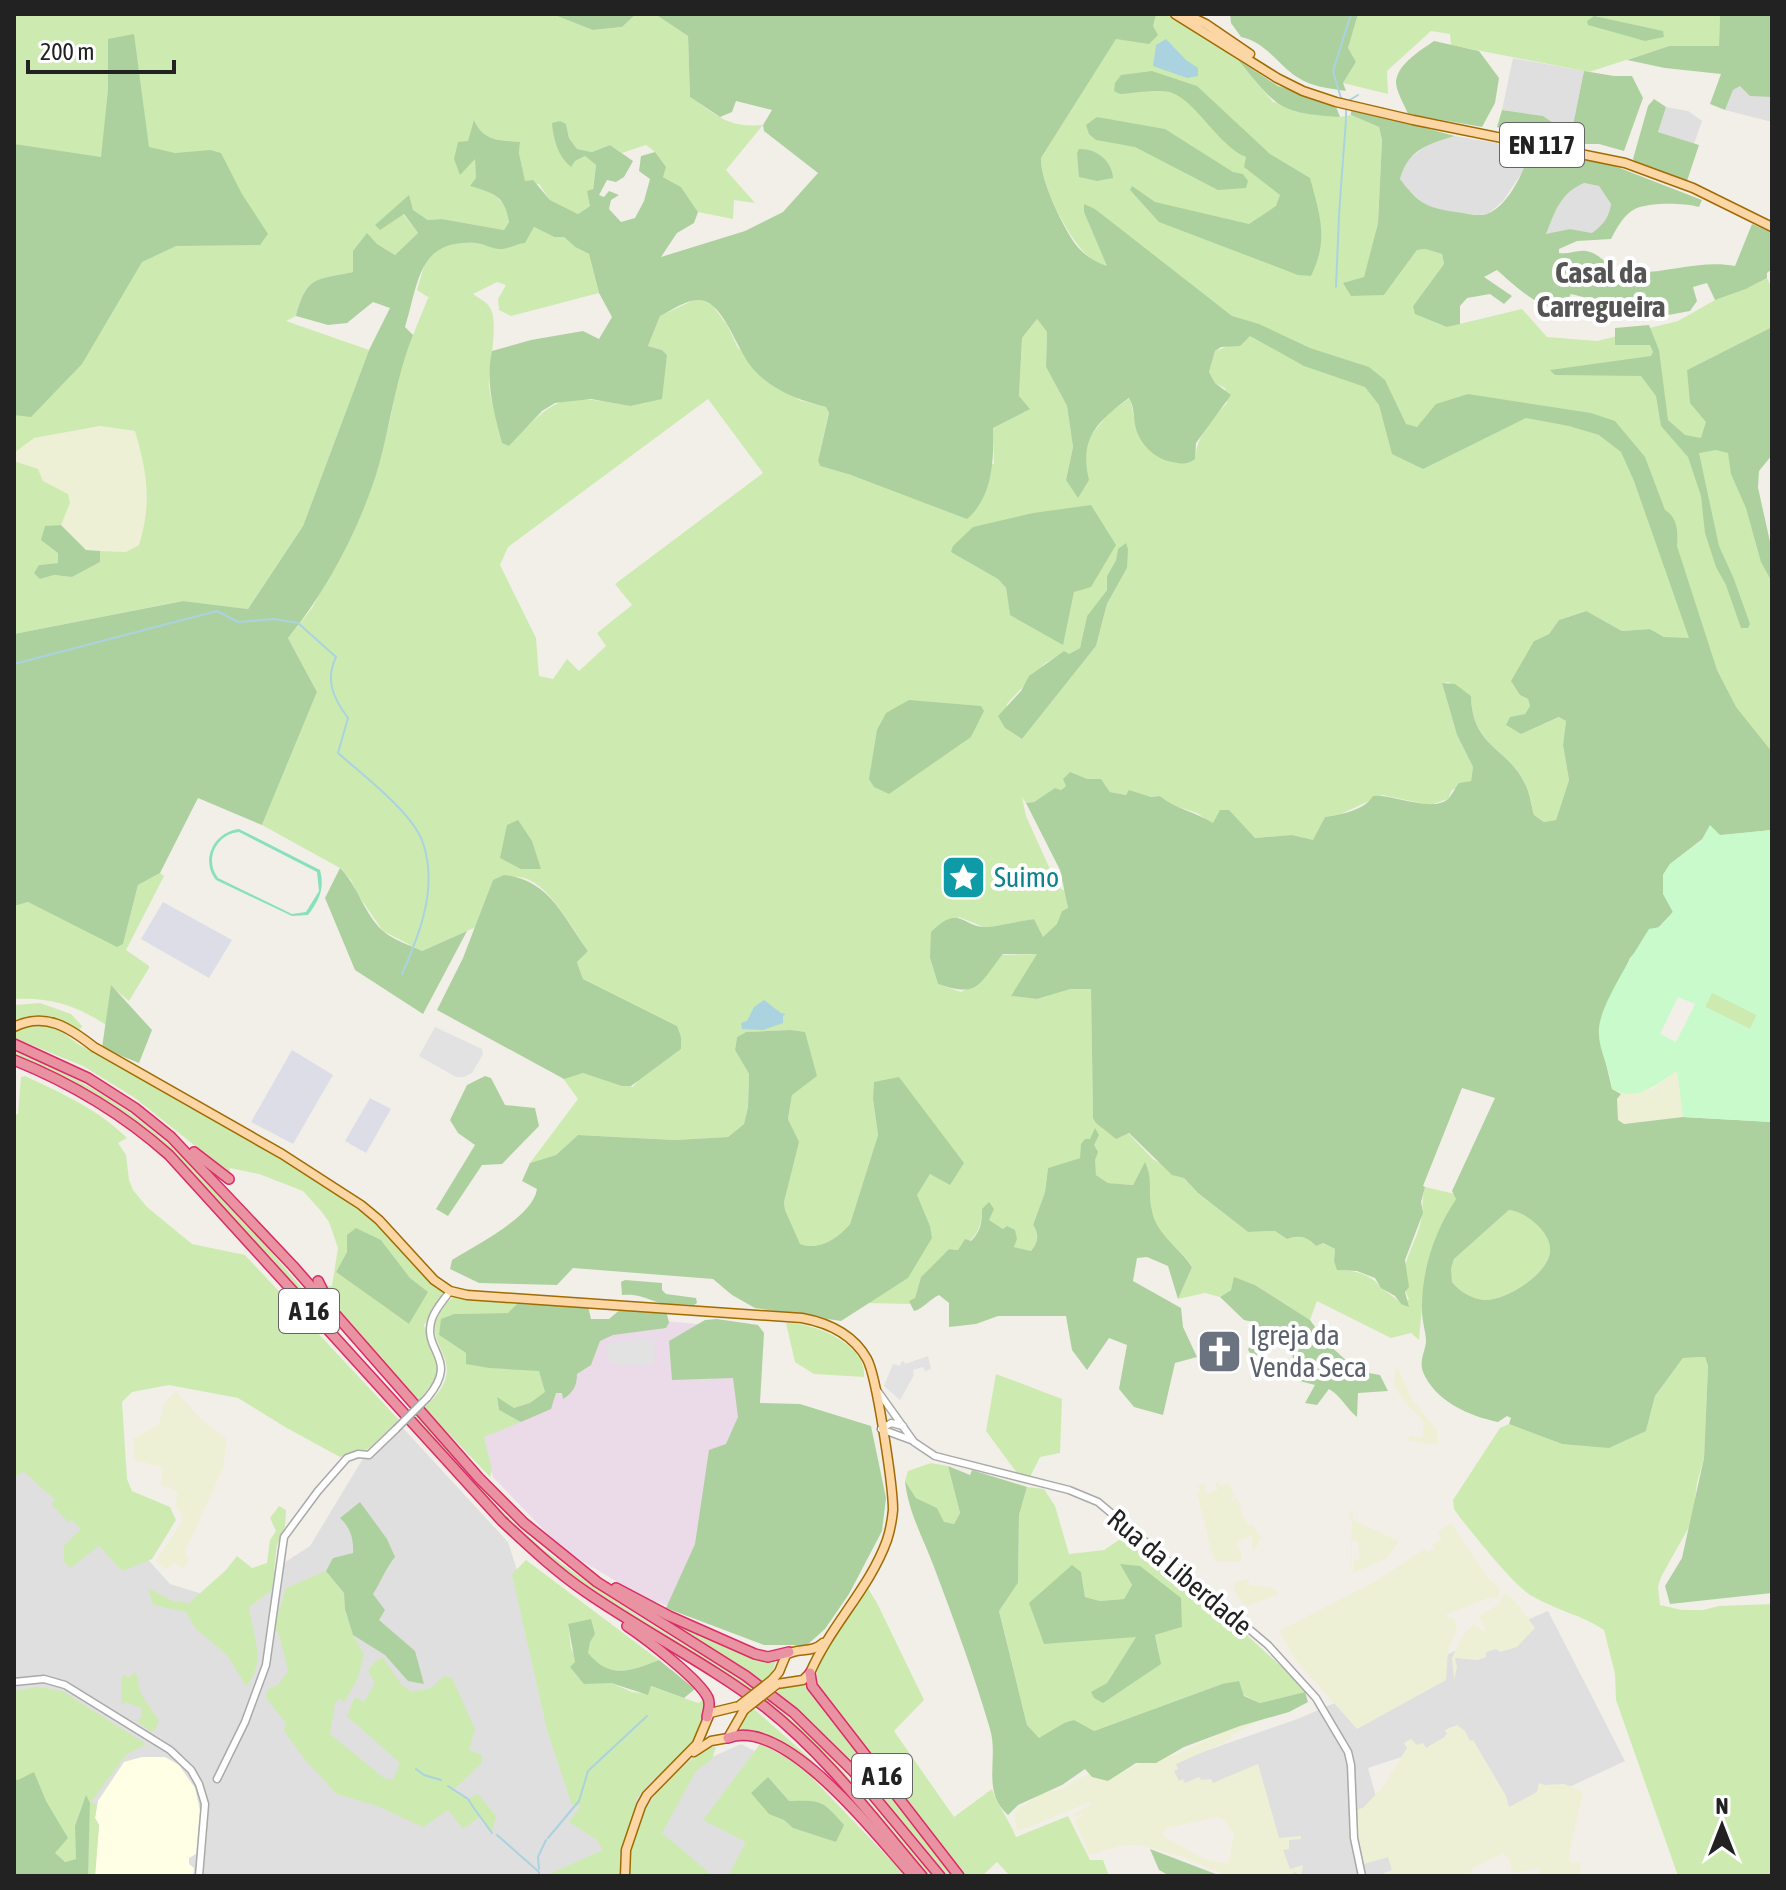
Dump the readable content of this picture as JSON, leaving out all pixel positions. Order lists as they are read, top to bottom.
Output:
{
  "streets": {
    "highway": ["A 16"],
    "main road": ["EN 117"],
    "street": ["Rua da Liberdade"]
  },
  "districts": ["Casal da Carregueira"],
  "places": {
    "place": ["Suimo"],
    "church": ["Igreja da Venda Seca"]
  },
  "scale_bar": "200 m",
  "north": "top"
}
